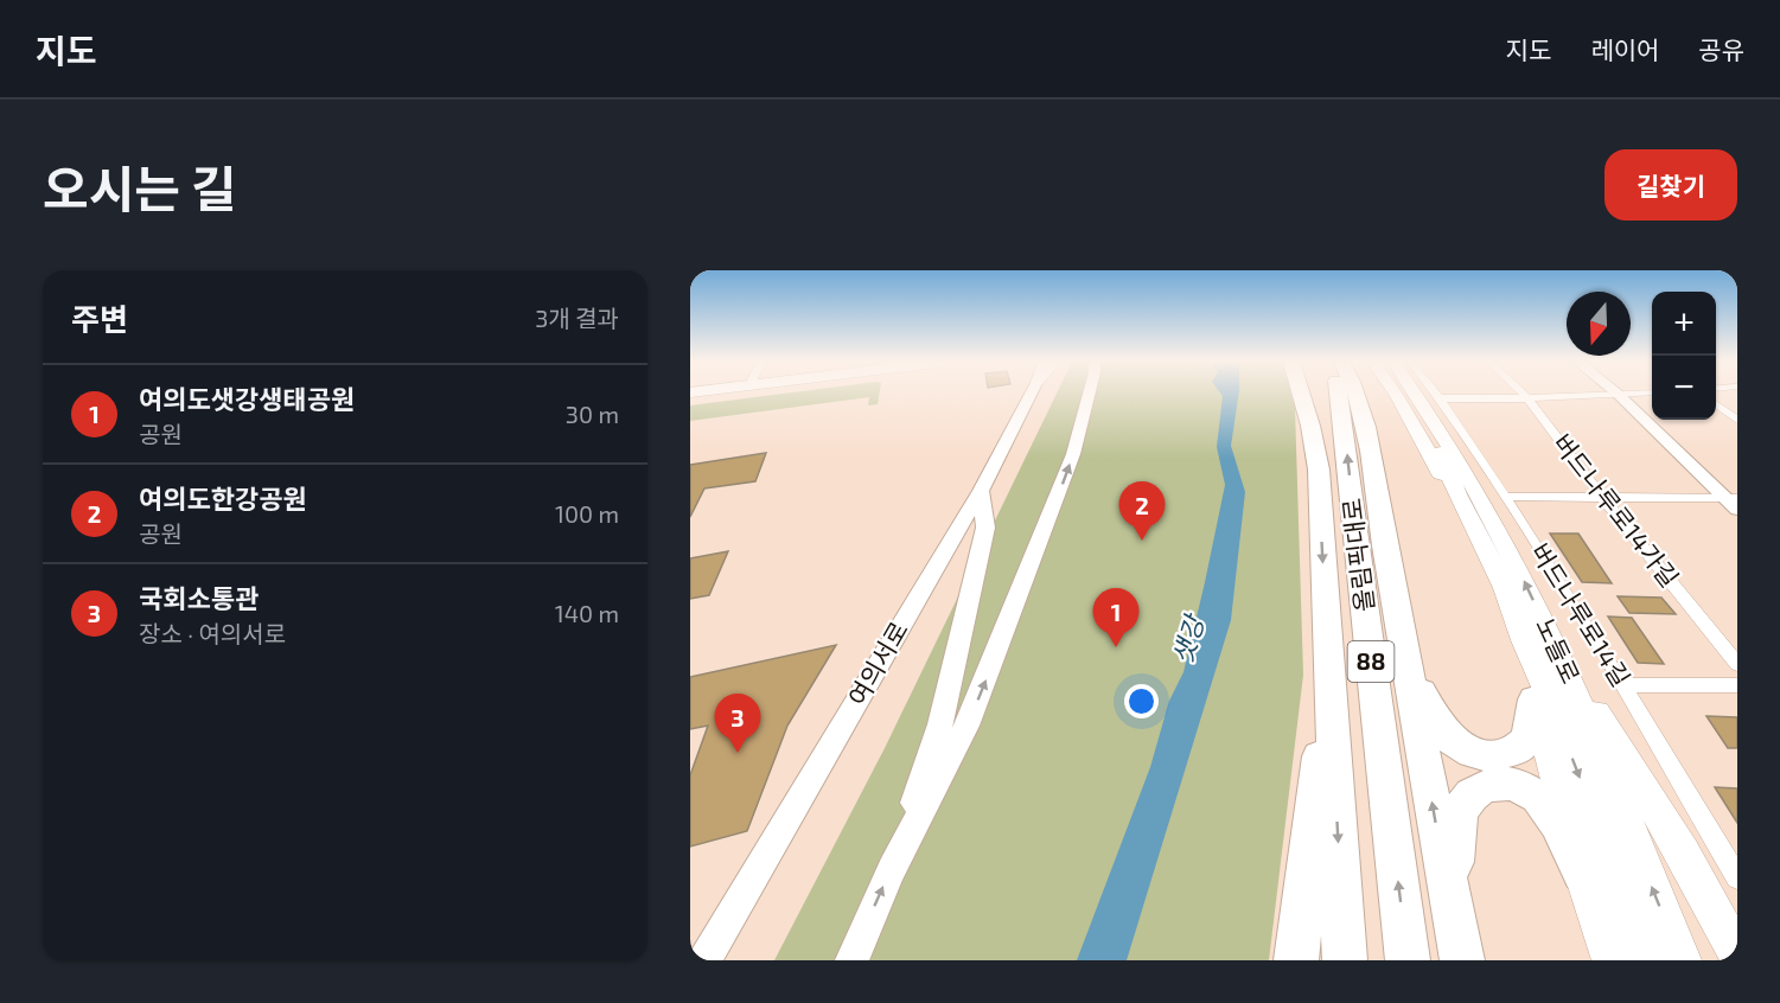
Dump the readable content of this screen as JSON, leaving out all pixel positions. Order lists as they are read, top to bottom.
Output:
{
  "streets": {
    "highway": ["올림픽대로", "88"],
    "main road": ["노들로", "여의서로"],
    "street": ["버드나루로14가길", "버드나루로14길"]
  },
  "crossings": [
    ["버드나루로14길", "노들로"]
  ],
  "water": ["샛강"],
  "north": "bottom",
  "page": {
    "header": "지도",
    "nav": ["지도", "레이어", "공유"],
    "title": "오시는 길",
    "buttons": "길찾기",
    "heading": ["주변", "3개 결과"],
    "map_buttons": ["+", "−"],
    "list": [
      {
        "mark": "1",
        "name": "여의도샛강생태공원",
        "note": "공원",
        "value": "30 m"
      },
      {
        "mark": "2",
        "name": "여의도한강공원",
        "note": "공원",
        "value": "100 m"
      },
      {
        "mark": "3",
        "name": "국회소통관",
        "note": "장소 · 여의서로",
        "value": "140 m"
      }
    ],
    "pins": ["2", "1", "3"]
  }
}
